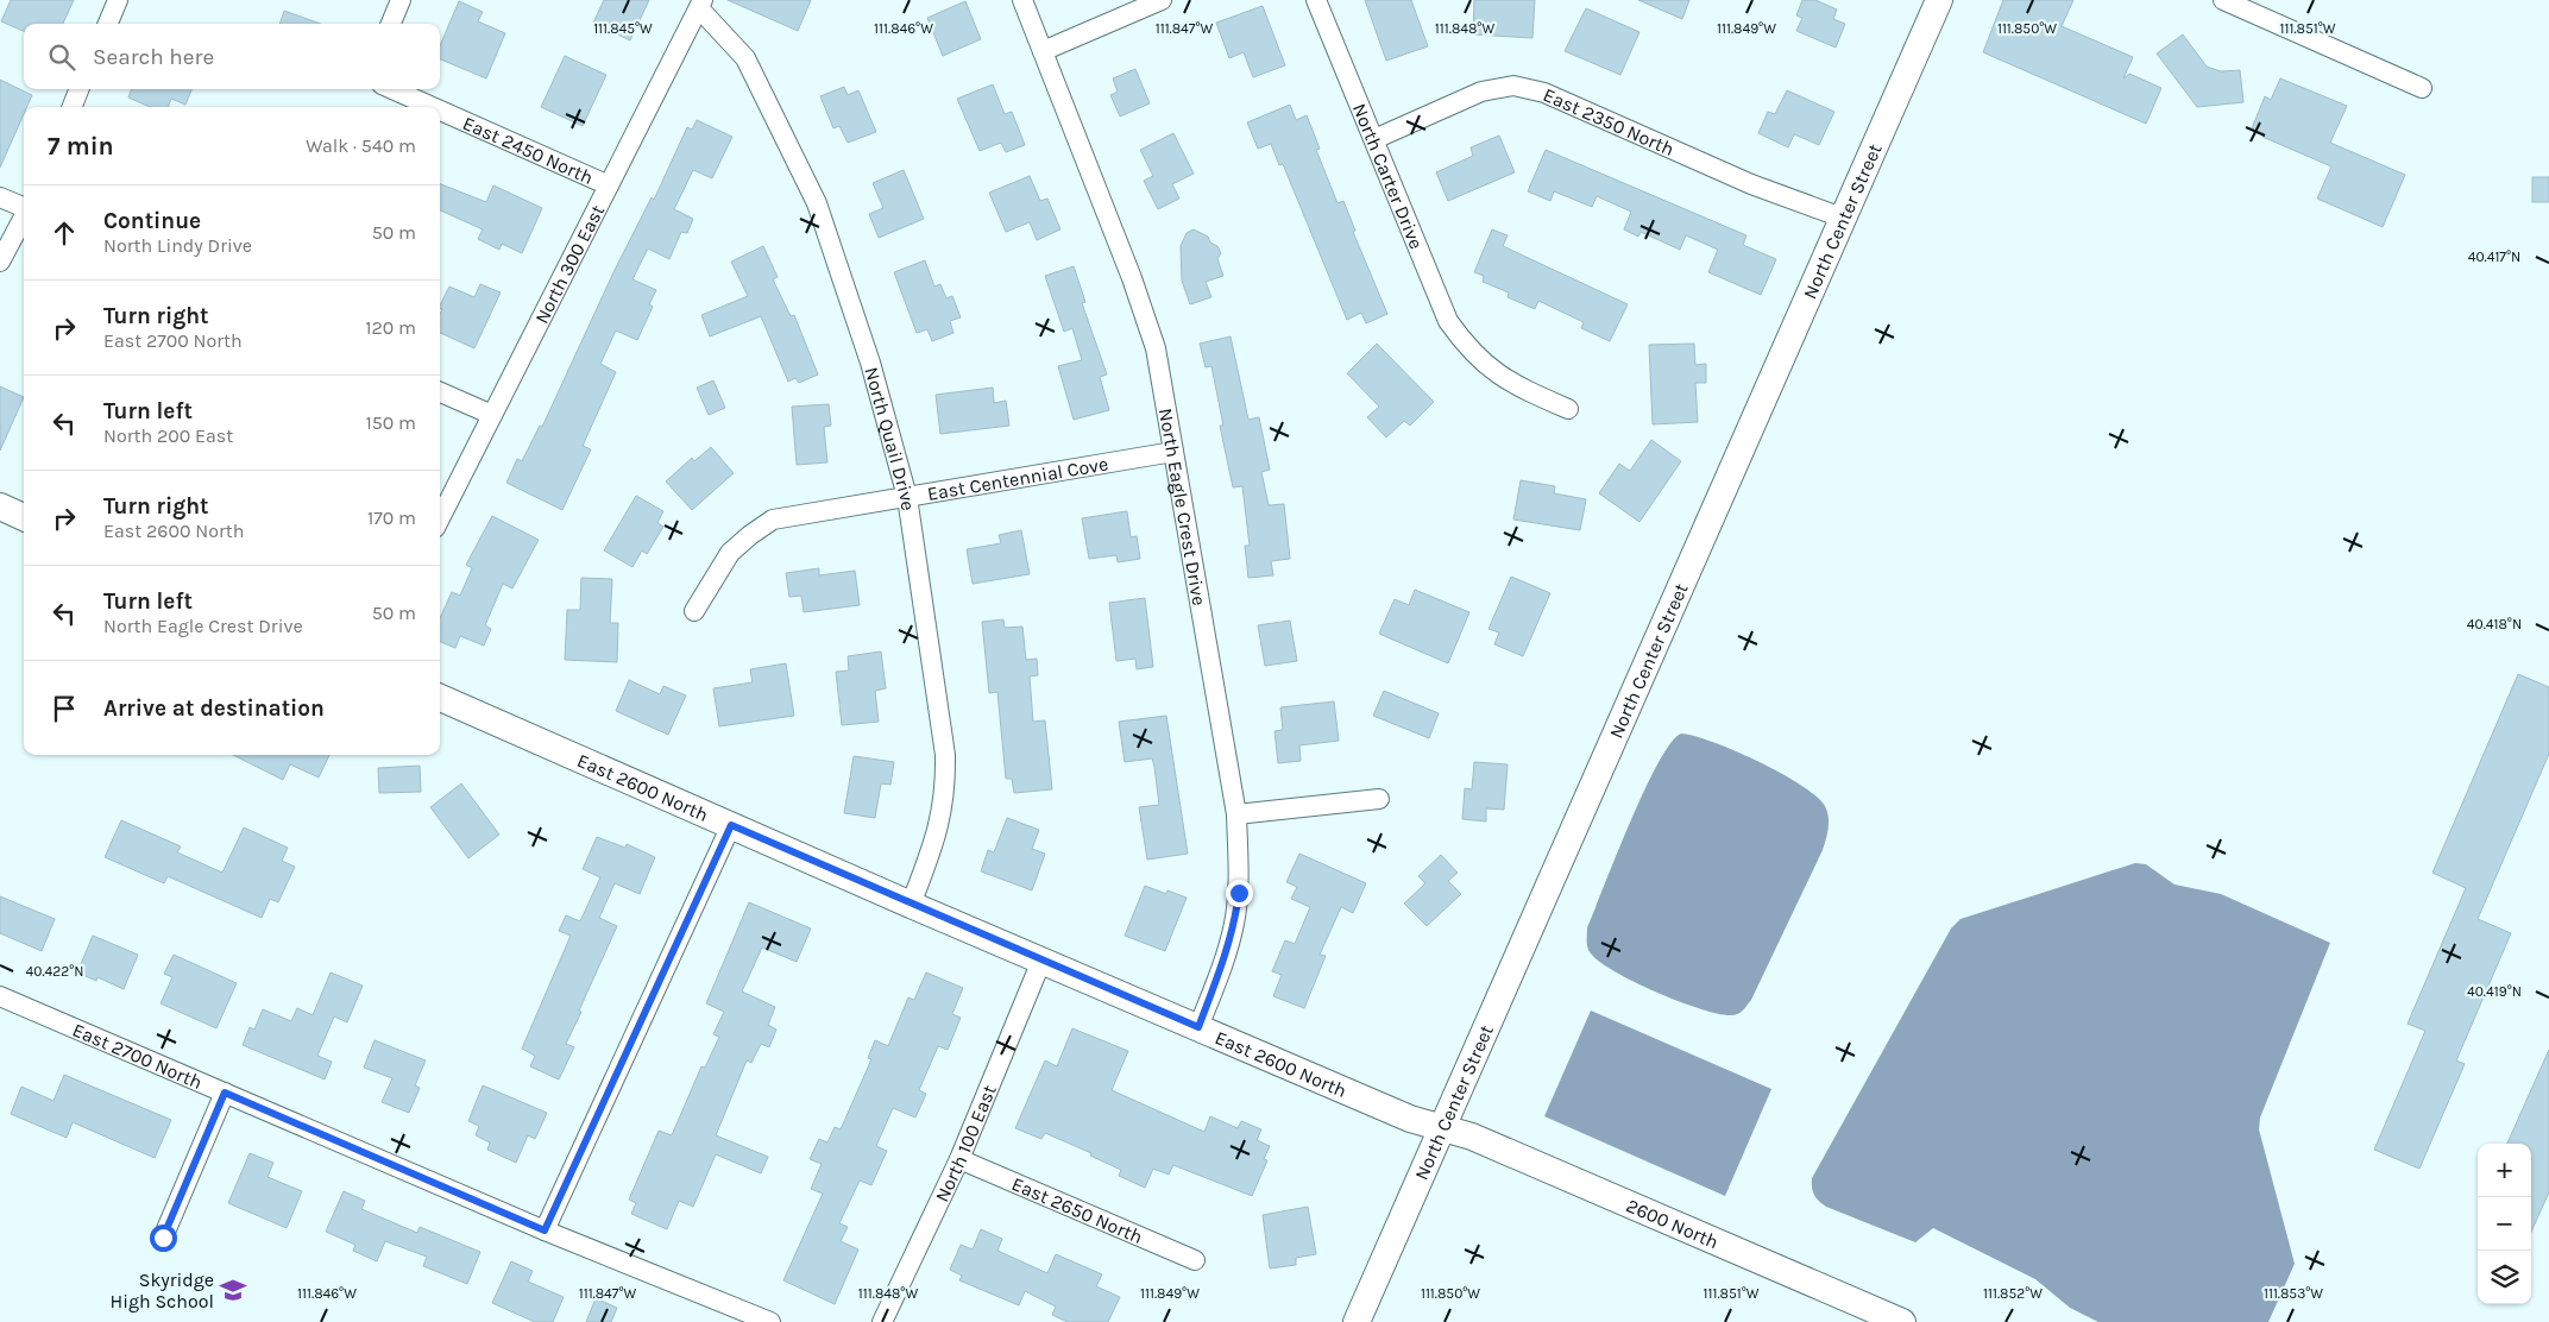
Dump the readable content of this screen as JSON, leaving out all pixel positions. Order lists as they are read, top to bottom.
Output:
{
  "streets": {
    "street": [
      "East 2350 North",
      "East 2450 North",
      "North Carter Drive",
      "North Center Street",
      "North 300 East",
      "North Quail Drive",
      "East Centennial Cove",
      "North Eagle Crest Drive",
      "East 2600 North",
      "East 2700 North",
      "North 100 East",
      "East 2650 North",
      "2600 North"
    ]
  },
  "crossings": [
    ["East 2350 North", "North Carter Drive"],
    ["East 2350 North", "North Center Street"],
    ["East 2450 North", "North 300 East"],
    ["North Center Street", "East 2600 North"],
    ["North Center Street", "2600 North"],
    ["North 300 East", "North Quail Drive"],
    ["North Quail Drive", "East Centennial Cove"],
    ["North Quail Drive", "East 2600 North"],
    ["East Centennial Cove", "North Eagle Crest Drive"],
    ["North Eagle Crest Drive", "East 2600 North"],
    ["East 2600 North", "North 100 East"],
    ["East 2600 North", "2600 North"],
    ["North 100 East", "East 2650 North"]
  ],
  "places": {
    "school or university": ["Skyridge High School"]
  },
  "page": {
    "search": "Search here",
    "heading": ["7 min", "Walk · 540 m"],
    "list": [
      ["Continue", "North Lindy Drive", "50 m"],
      ["Turn right", "East 2700 North", "120 m"],
      ["Turn left", "North 200 East", "150 m"],
      ["Turn right", "East 2600 North", "170 m"],
      ["Turn left", "North Eagle Crest Drive", "50 m"],
      "Arrive at destination"
    ],
    "map_buttons": ["+", "−"]
  },
  "coordinates": [
    "111.845°W",
    "111.846°W",
    "111.847°W",
    "111.848°W",
    "111.849°W",
    "111.850°W",
    "111.851°W",
    "40.417°N",
    "40.418°N",
    "40.422°N",
    "40.419°N",
    "111.852°W",
    "111.853°W"
  ]
}
